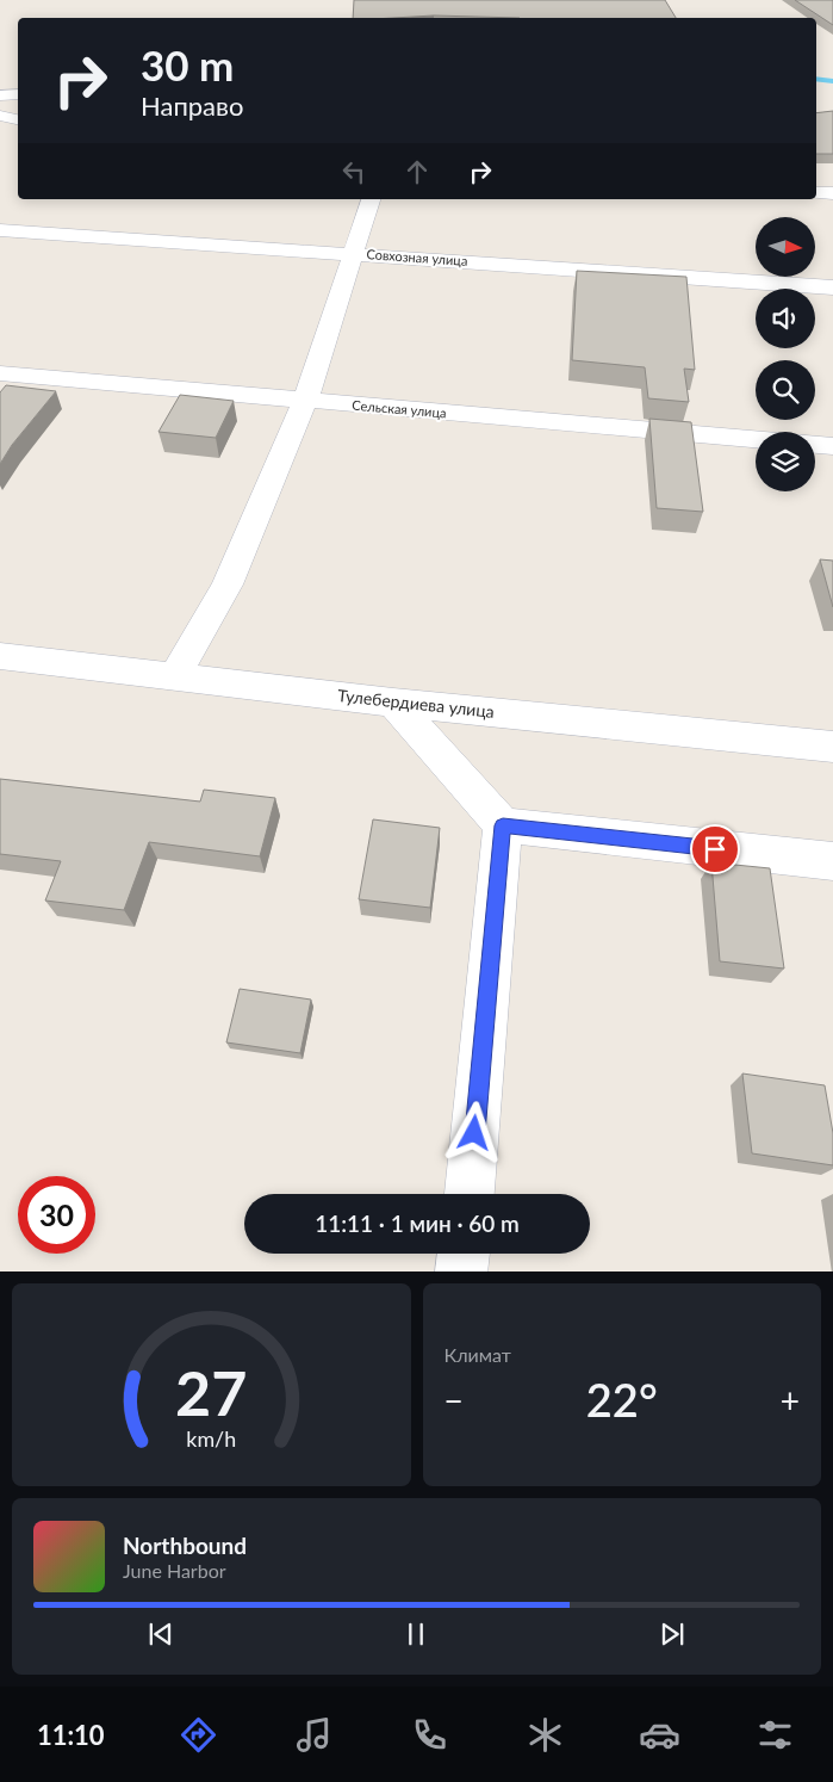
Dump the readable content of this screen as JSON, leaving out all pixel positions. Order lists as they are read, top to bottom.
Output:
{
  "streets": {
    "street": ["Совхозная улица", "Сельская улица", "Тулебердиева улица"]
  },
  "north": "right",
  "page": {
    "turn": ["30 m", "Направо"],
    "limit": "30",
    "trip": "11:11 · 1 мин · 60 m",
    "tile": "Климат",
    "heat": ["−", "22°", "+"],
    "song": ["Northbound", "June Harbor"],
    "tabs": "11:10",
    "gauge": ["27", "km/h"]
  }
}
